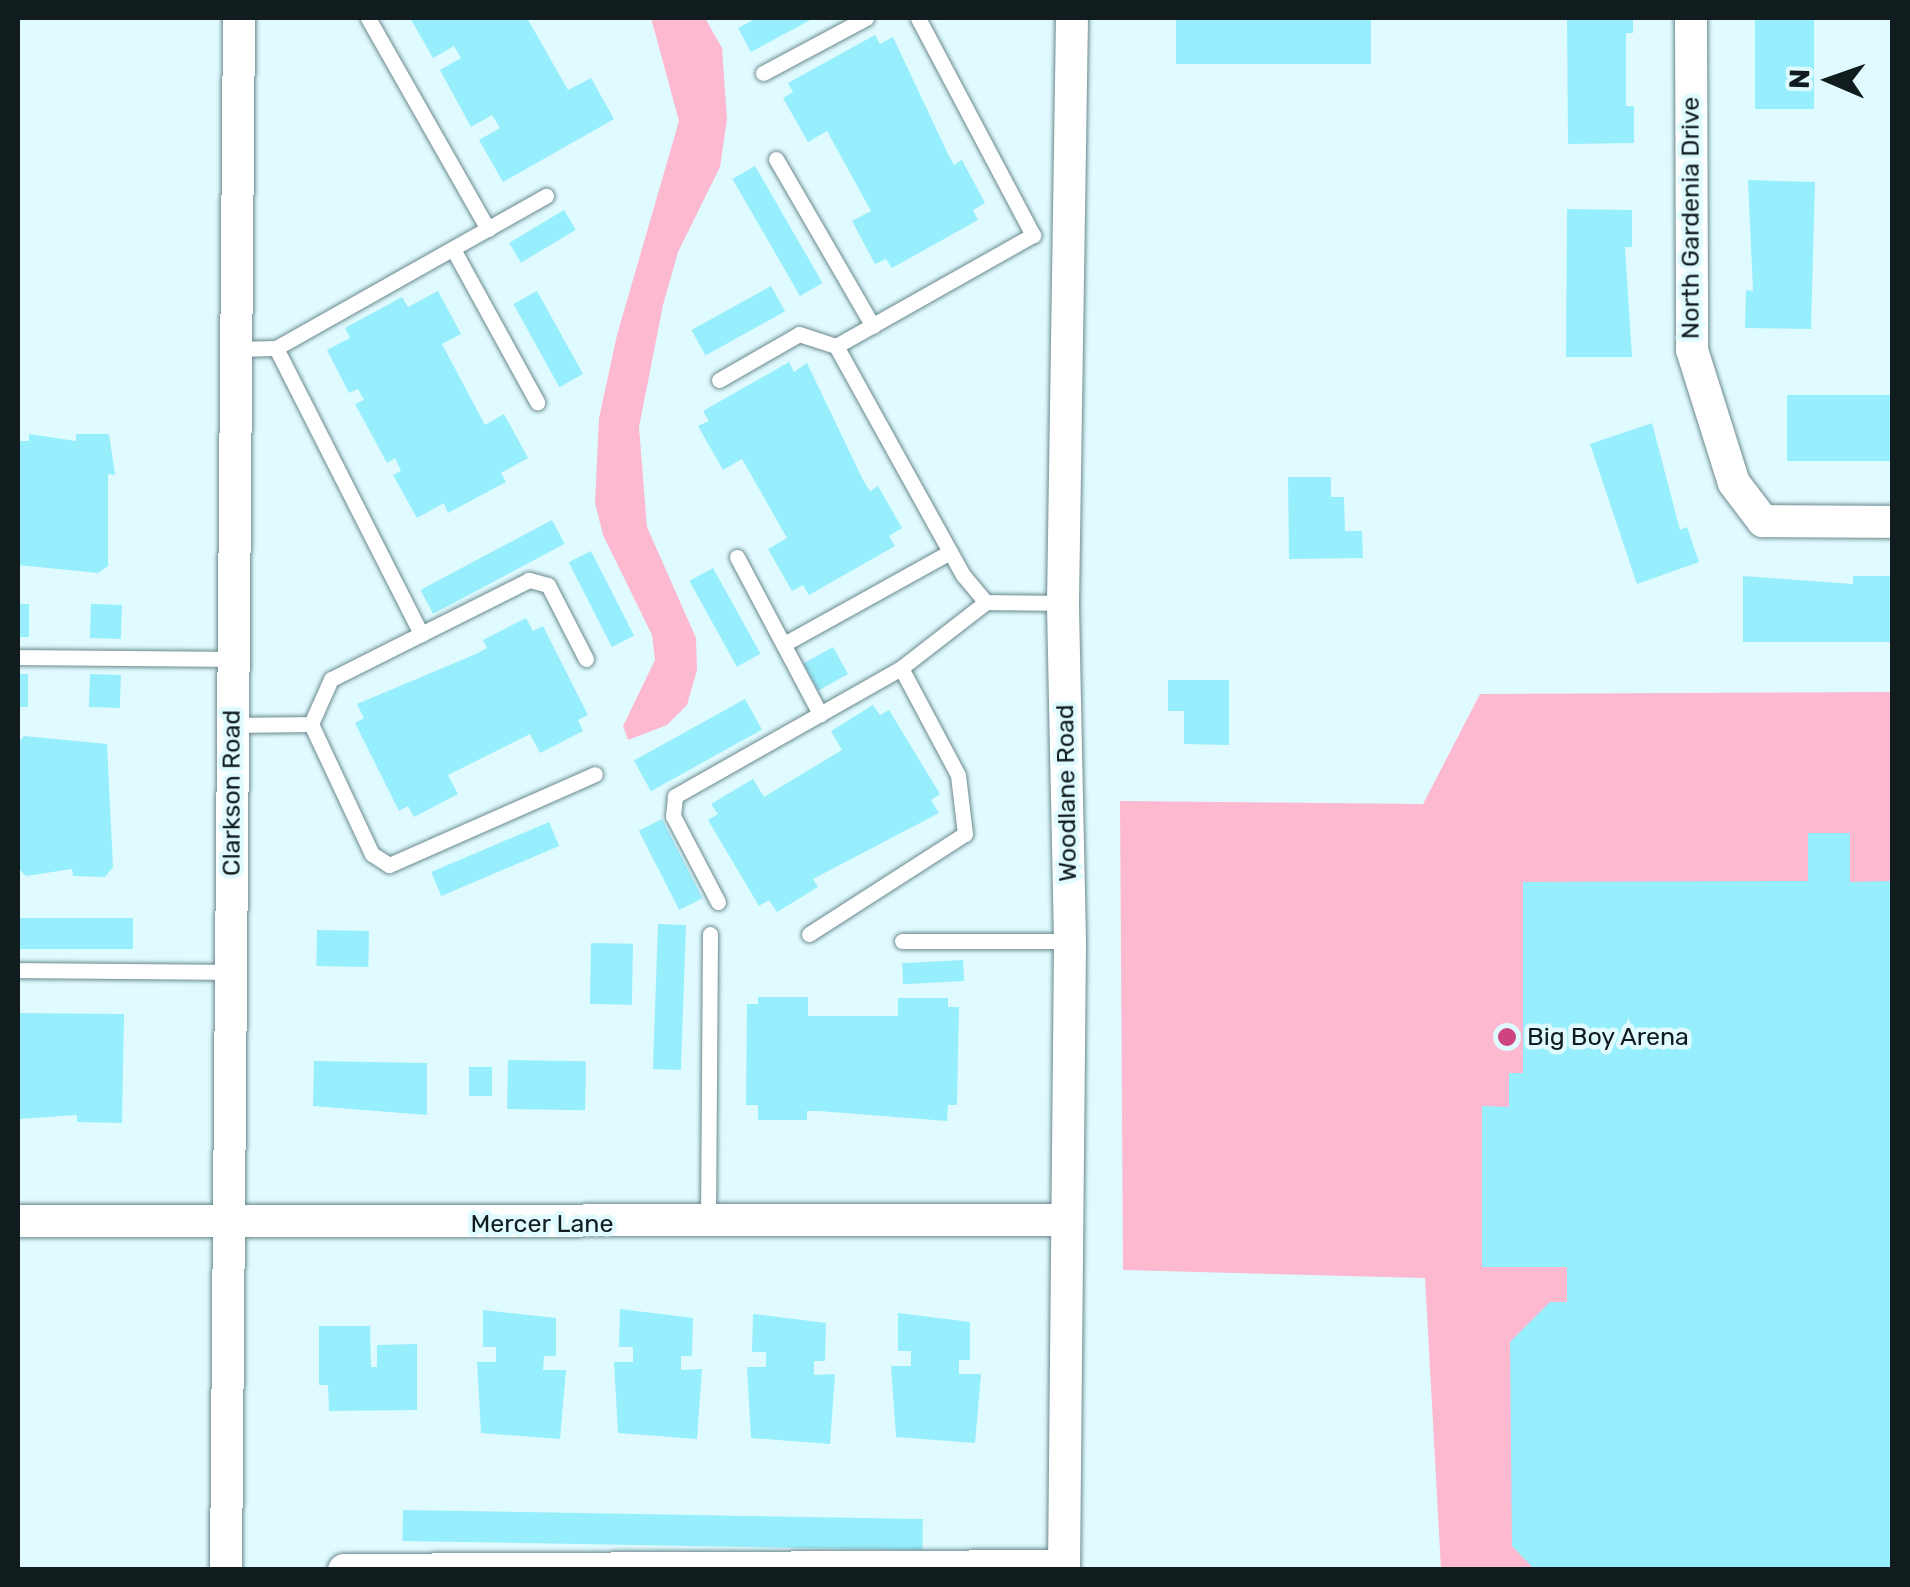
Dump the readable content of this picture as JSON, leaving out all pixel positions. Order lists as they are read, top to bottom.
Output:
{
  "streets": {
    "street": [
      "North Gardenia Drive",
      "Clarkson Road",
      "Woodlane Road",
      "Mercer Lane"
    ]
  },
  "crossings": [
    ["Clarkson Road", "Mercer Lane"],
    ["Woodlane Road", "Mercer Lane"]
  ],
  "places": ["Big Boy Arena"],
  "north": "left"
}
